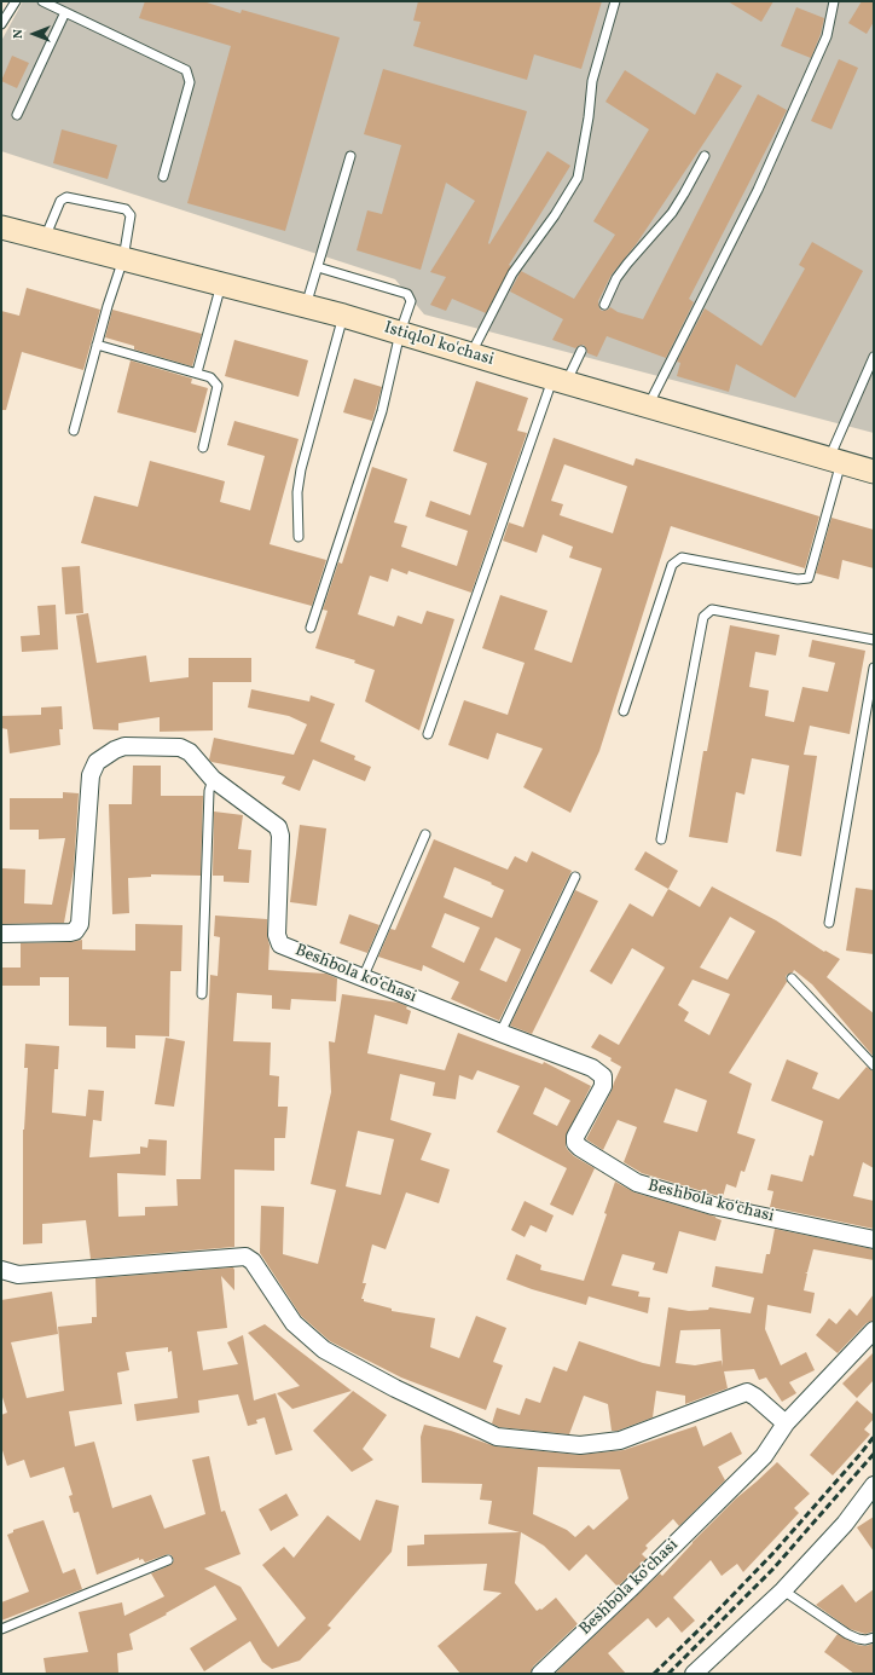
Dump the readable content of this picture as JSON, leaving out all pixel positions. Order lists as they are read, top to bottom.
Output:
{
  "streets": {
    "main road": ["Istiqlol ko'chasi"],
    "street": ["Beshbola koʻchasi"]
  },
  "north": "left"
}
